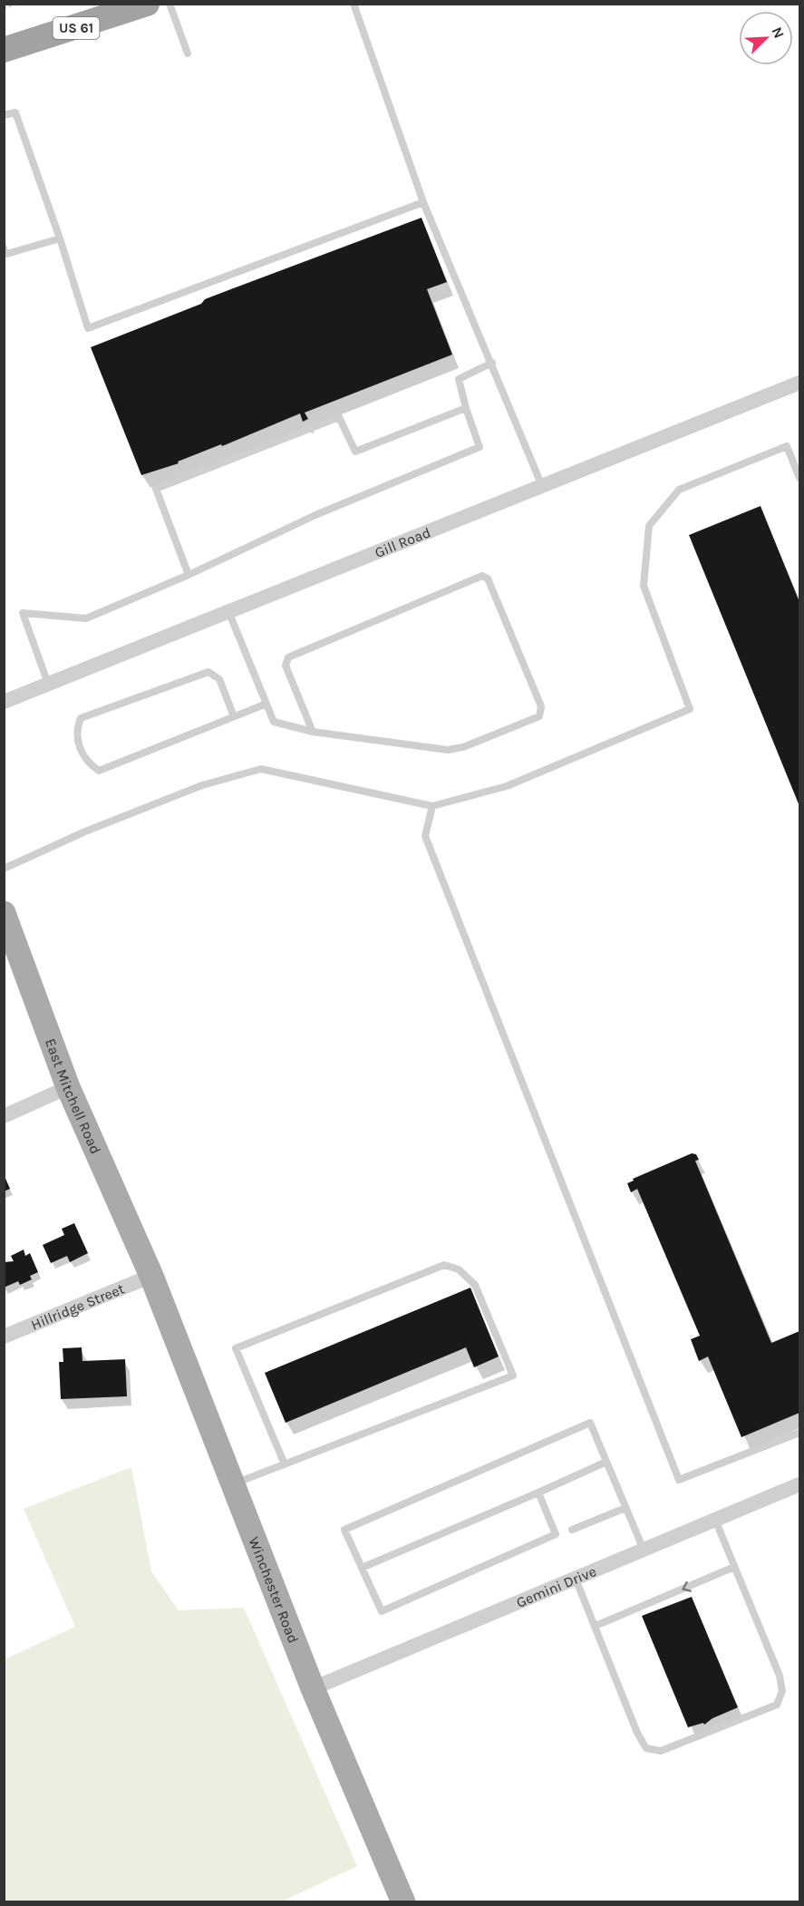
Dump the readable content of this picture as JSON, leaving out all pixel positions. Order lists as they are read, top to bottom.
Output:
{
  "streets": {
    "highway": ["US 61"],
    "main road": ["East Mitchell Road", "Winchester Road"],
    "street": ["Gill Road", "Hillridge Street", "Gemini Drive"]
  },
  "crossings": [
    ["East Mitchell Road", "Hillridge Street"],
    ["East Mitchell Road", "Winchester Road"],
    ["Hillridge Street", "Winchester Road"],
    ["Gemini Drive", "Winchester Road"]
  ],
  "north": "top right"
}
